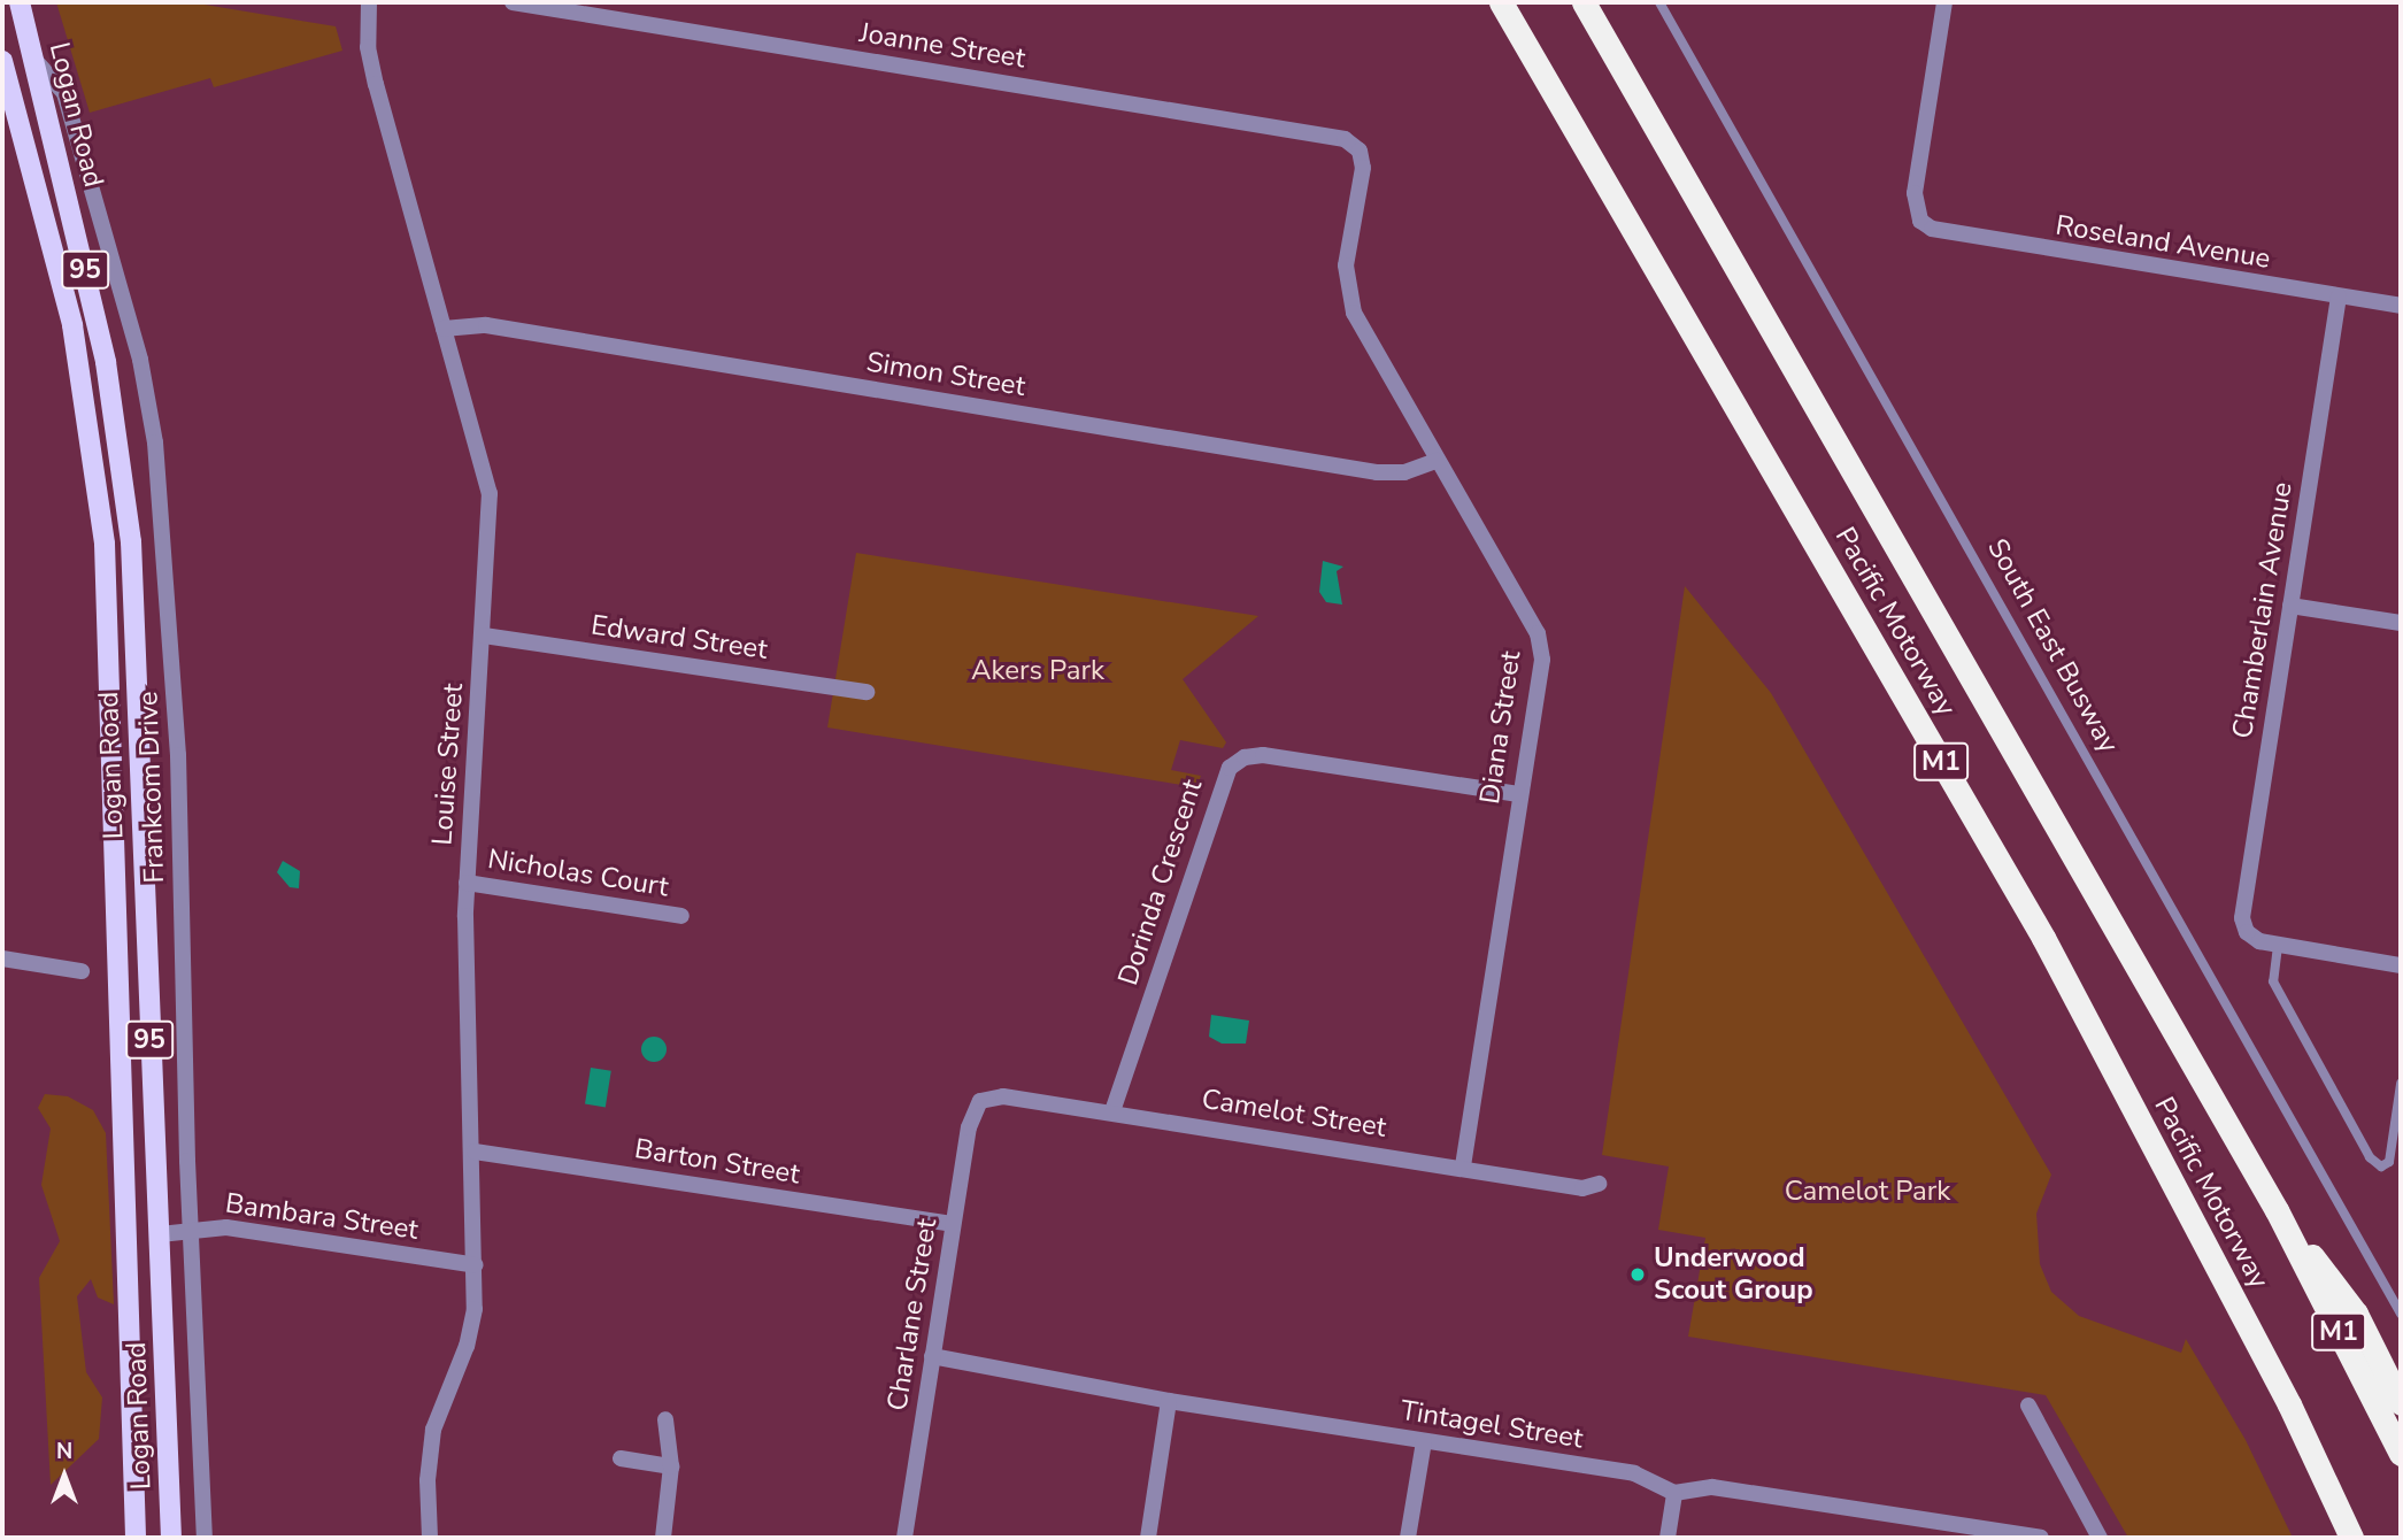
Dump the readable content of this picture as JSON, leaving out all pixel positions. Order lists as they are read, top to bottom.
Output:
{
  "streets": {
    "highway": ["Pacific Motorway", "M1"],
    "main road": ["Logan Road", "95"],
    "street": [
      "Joanne Street",
      "Roseland Avenue",
      "Simon Street",
      "Chamberlain Avenue",
      "Edward Street",
      "Diana Street",
      "Louise Street",
      "Frankcom Drive",
      "Nicholas Court",
      "Dorinda Crescent",
      "Camelot Street",
      "Barton Street",
      "Bambara Street",
      "Charlane Street",
      "Tintagel Street"
    ],
    "lane": ["South East Busway"]
  },
  "crossings": [
    ["Joanne Street", "Diana Street"],
    ["Logan Road", "Frankcom Drive"],
    ["Logan Road", "Bambara Street"],
    ["Roseland Avenue", "Chamberlain Avenue"],
    ["Simon Street", "Diana Street"],
    ["Simon Street", "Louise Street"],
    ["Edward Street", "Louise Street"],
    ["Diana Street", "Dorinda Crescent"],
    ["Diana Street", "Camelot Street"],
    ["Louise Street", "Nicholas Court"],
    ["Louise Street", "Barton Street"],
    ["Louise Street", "Bambara Street"],
    ["Frankcom Drive", "Bambara Street"],
    ["Dorinda Crescent", "Camelot Street"],
    ["Camelot Street", "Charlane Street"],
    ["Barton Street", "Charlane Street"],
    ["Charlane Street", "Tintagel Street"]
  ],
  "parks": ["Akers Park", "Camelot Park"],
  "places": ["Underwood Scout Group"],
  "north": "top"
}
